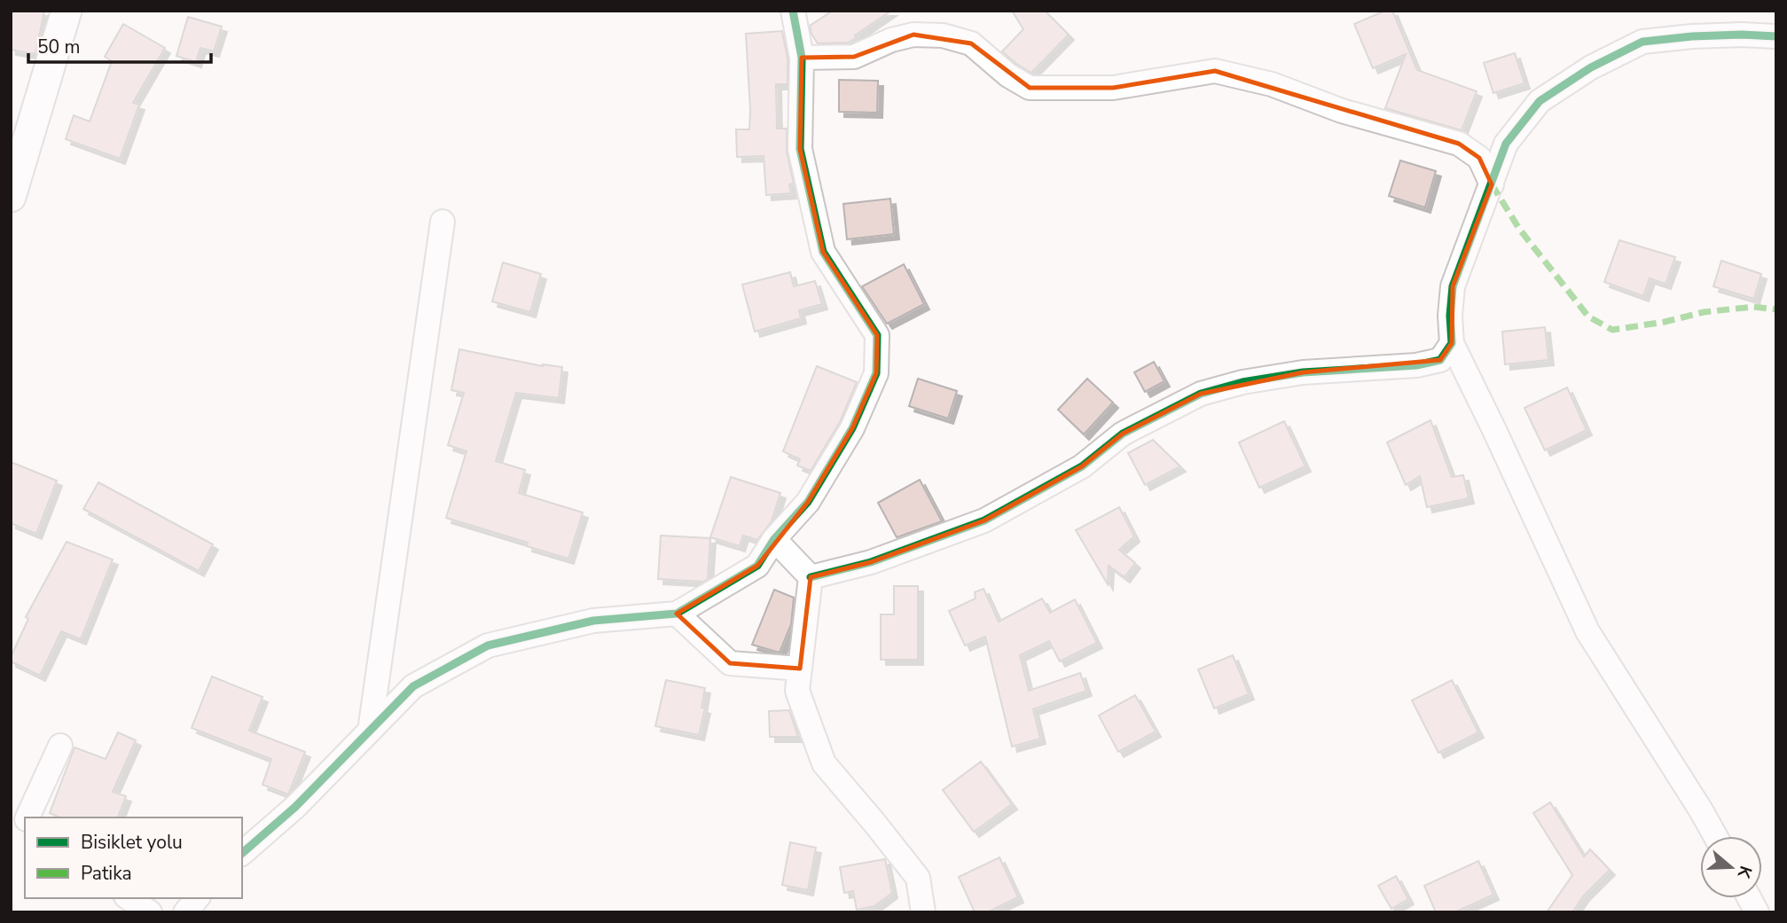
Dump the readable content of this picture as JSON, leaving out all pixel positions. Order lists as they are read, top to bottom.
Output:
{
  "legend": ["Bisiklet yolu", "Patika"],
  "scale_bar": "50 m",
  "north": "right"
}
